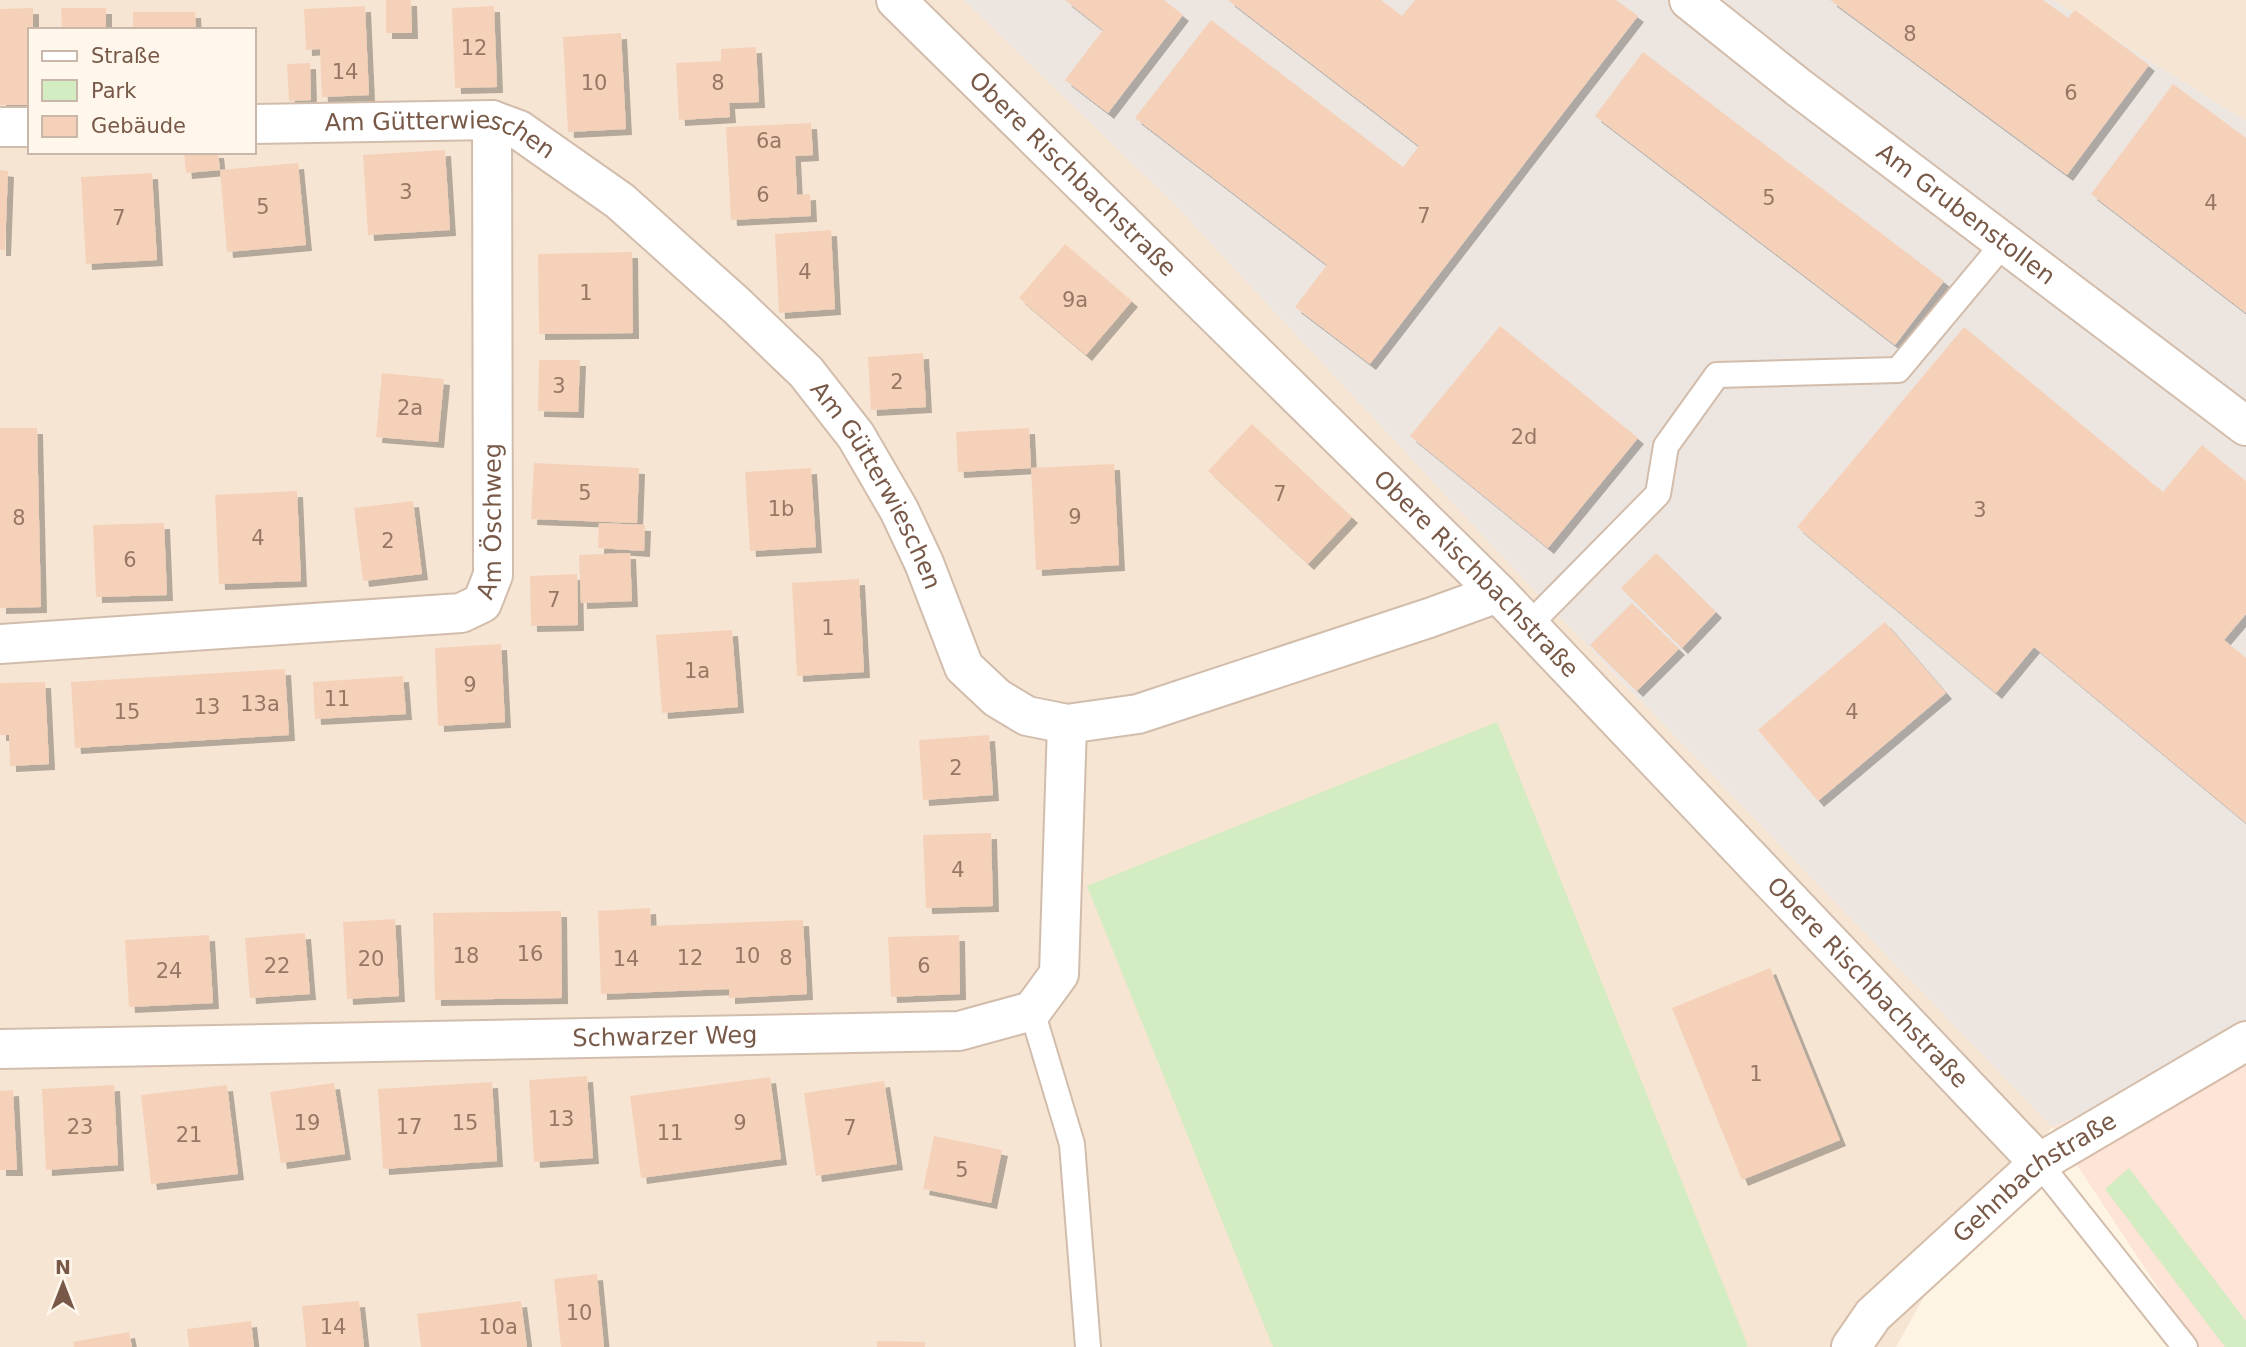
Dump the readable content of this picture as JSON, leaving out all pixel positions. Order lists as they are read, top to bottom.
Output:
{
  "streets": {
    "street": [
      "Am Gütterwieschen",
      "Obere Rischbachstraße",
      "Am Grubenstollen",
      "Am Öschweg",
      "Schwarzer Weg",
      "Gehnbachstraße"
    ]
  },
  "crossings": [
    ["Am Gütterwieschen", "Obere Rischbachstraße"],
    ["Am Gütterwieschen", "Am Öschweg"],
    ["Obere Rischbachstraße", "Gehnbachstraße"]
  ],
  "house_numbers": [
    "8",
    "12",
    "14",
    "10",
    "8",
    "6",
    "6a",
    "3",
    "6",
    "5",
    "4",
    "5",
    "7",
    "7",
    "4",
    "1",
    "9a",
    "2",
    "3",
    "2a",
    "2d",
    "5",
    "7",
    "1b",
    "3",
    "9",
    "8",
    "4",
    "2",
    "6",
    "7",
    "1",
    "1a",
    "9",
    "11",
    "13a",
    "13",
    "15",
    "4",
    "2",
    "4",
    "16",
    "18",
    "10",
    "12",
    "8",
    "20",
    "14",
    "22",
    "6",
    "24",
    "1",
    "13",
    "19",
    "15",
    "9",
    "23",
    "17",
    "7",
    "11",
    "21",
    "5",
    "10",
    "14",
    "10a"
  ],
  "legend": ["Straße", "Park", "Gebäude"],
  "north": "top"
}
